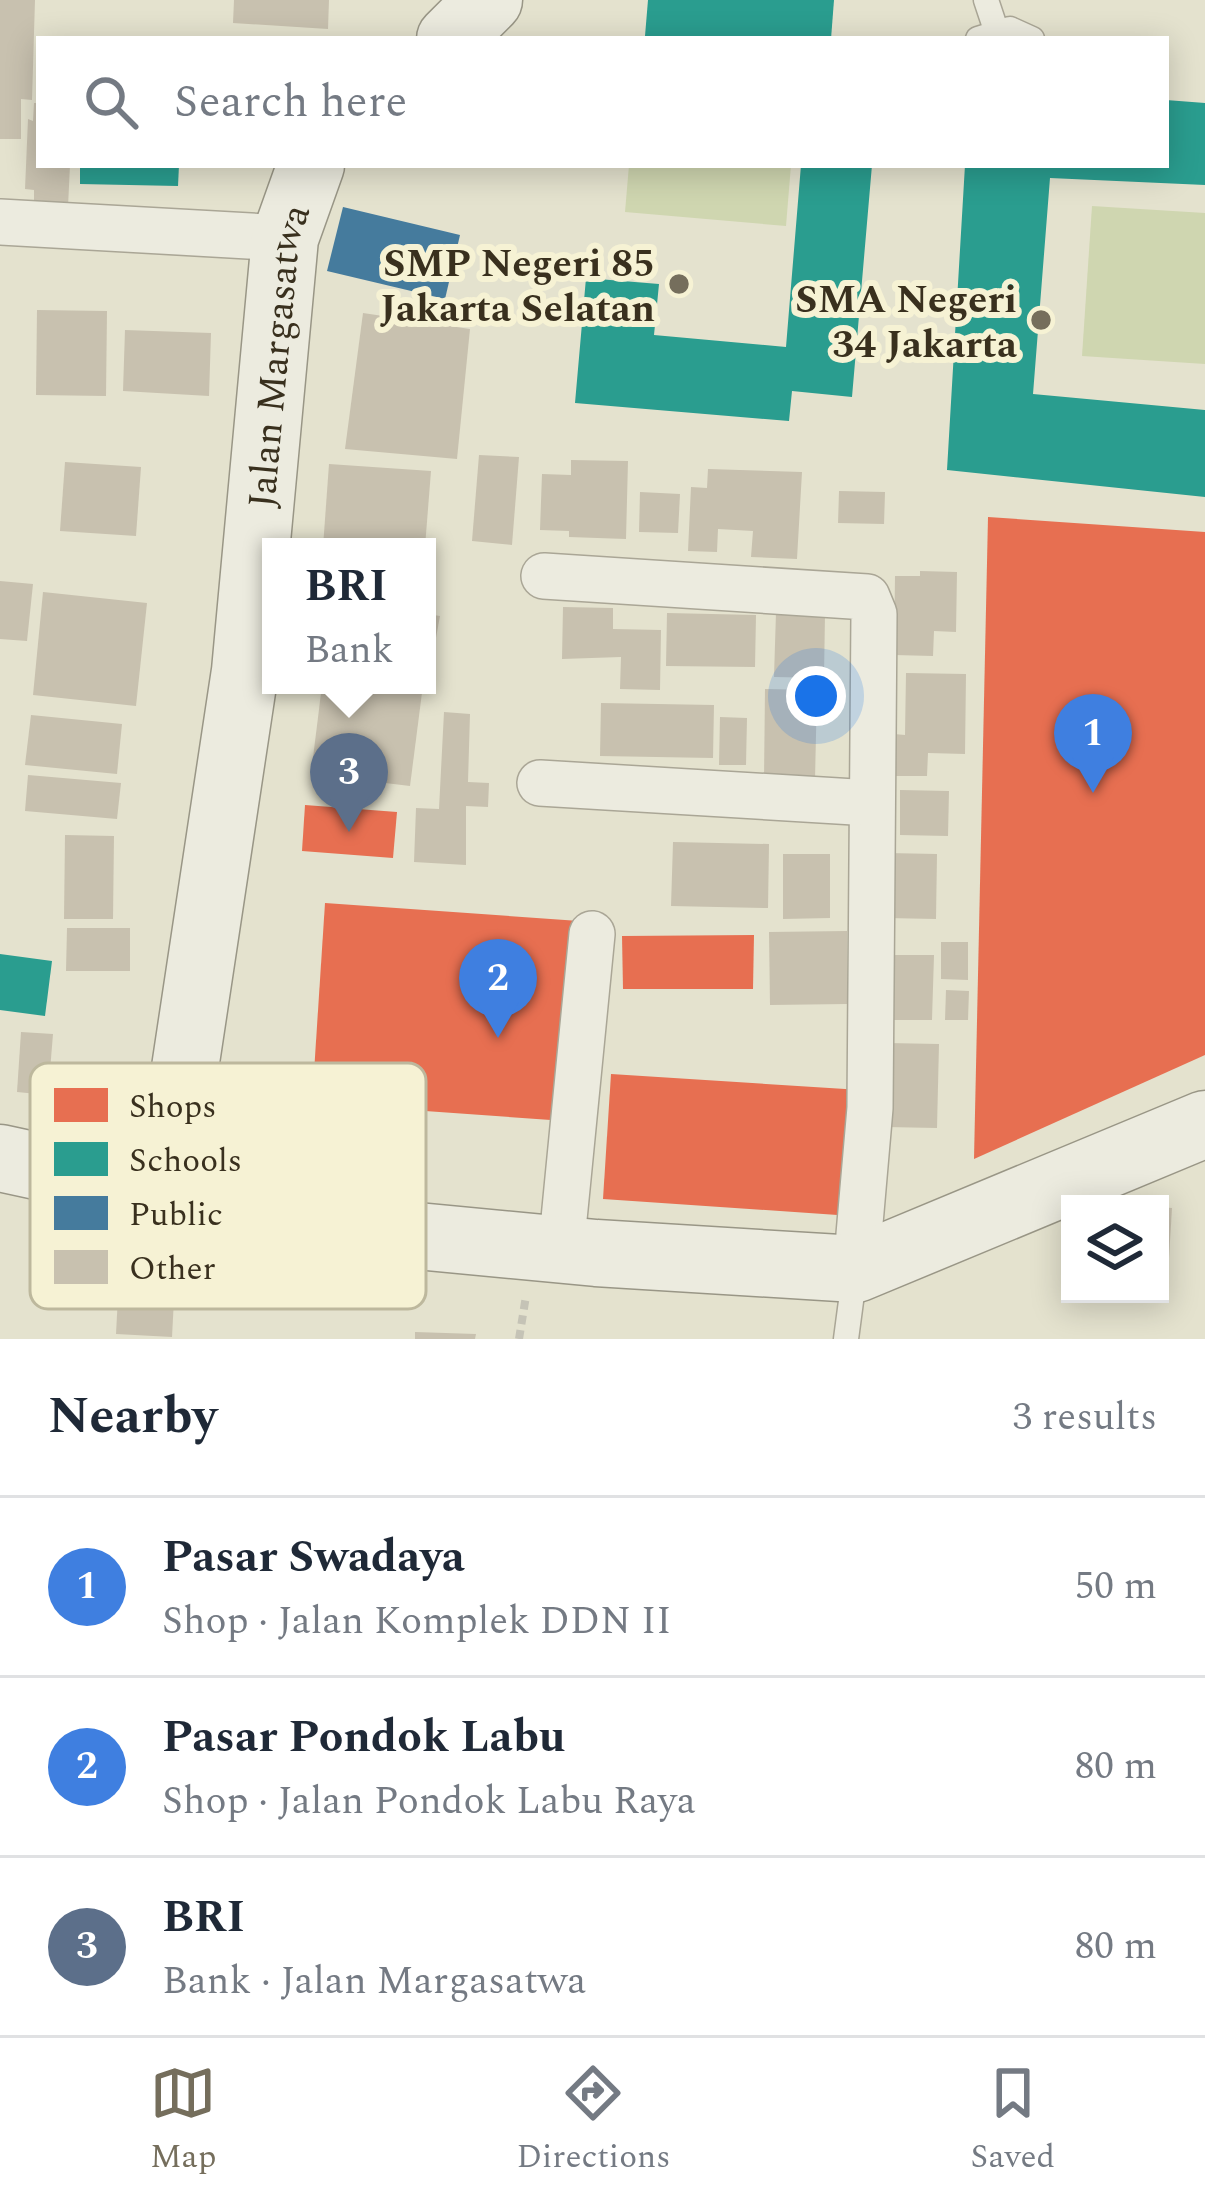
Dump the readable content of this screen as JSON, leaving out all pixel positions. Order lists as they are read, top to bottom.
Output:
{
  "streets": {
    "main road": ["Jalan Margasatwa"]
  },
  "places": ["SMP Negeri 85 Jakarta Selatan", "SMA Negeri 34 Jakarta"],
  "legend": [
    "Shops",
    "Schools",
    "Public",
    "Other"
  ],
  "page": {
    "search": "Search here",
    "popup": ["BRI", "Bank"],
    "pins": ["1", "3", "2"],
    "heading": ["Nearby", "3 results"],
    "list": [
      {
        "mark": "1",
        "name": "Pasar Swadaya",
        "note": "Shop · Jalan Komplek DDN II",
        "value": "50 m"
      },
      {
        "mark": "2",
        "name": "Pasar Pondok Labu",
        "note": "Shop · Jalan Pondok Labu Raya",
        "value": "80 m"
      },
      {
        "mark": "3",
        "name": "BRI",
        "note": "Bank · Jalan Margasatwa",
        "value": "80 m"
      }
    ],
    "nav": ["Map", "Directions", "Saved"]
  }
}
